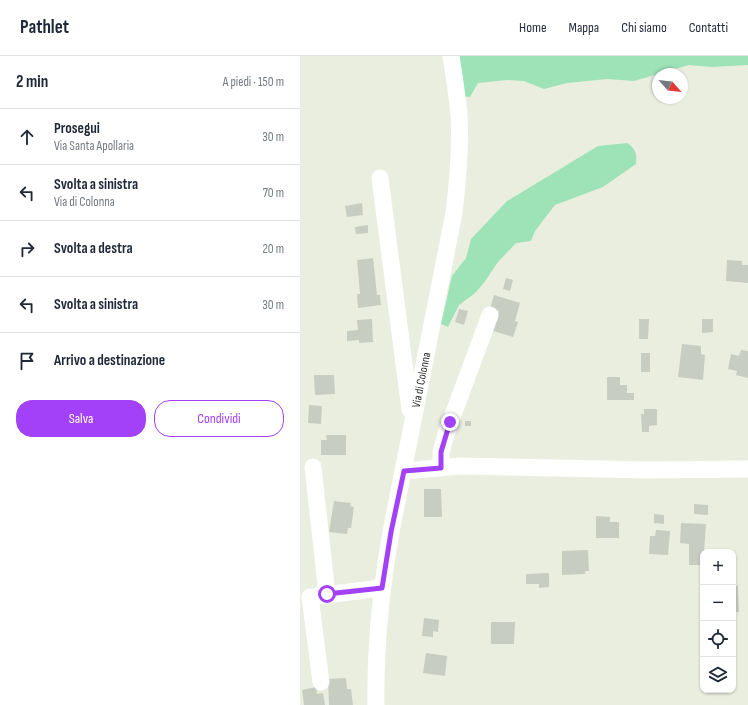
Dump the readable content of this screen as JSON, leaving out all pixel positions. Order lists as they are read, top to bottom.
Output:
{
  "streets": {
    "street": ["Via di Colonna"]
  },
  "north": "bottom right",
  "page": {
    "header": "Pathlet",
    "nav": [
      "Home",
      "Mappa",
      "Chi siamo",
      "Contatti"
    ],
    "heading": ["2 min", "A piedi · 150 m"],
    "list": [
      ["Prosegui", "Via Santa Apollaria", "30 m"],
      ["Svolta a sinistra", "Via di Colonna", "70 m"],
      ["Svolta a destra", "20 m"],
      ["Svolta a sinistra", "30 m"],
      "Arrivo a destinazione"
    ],
    "buttons": ["Salva", "Condividi"],
    "map_buttons": ["+", "−"]
  }
}
